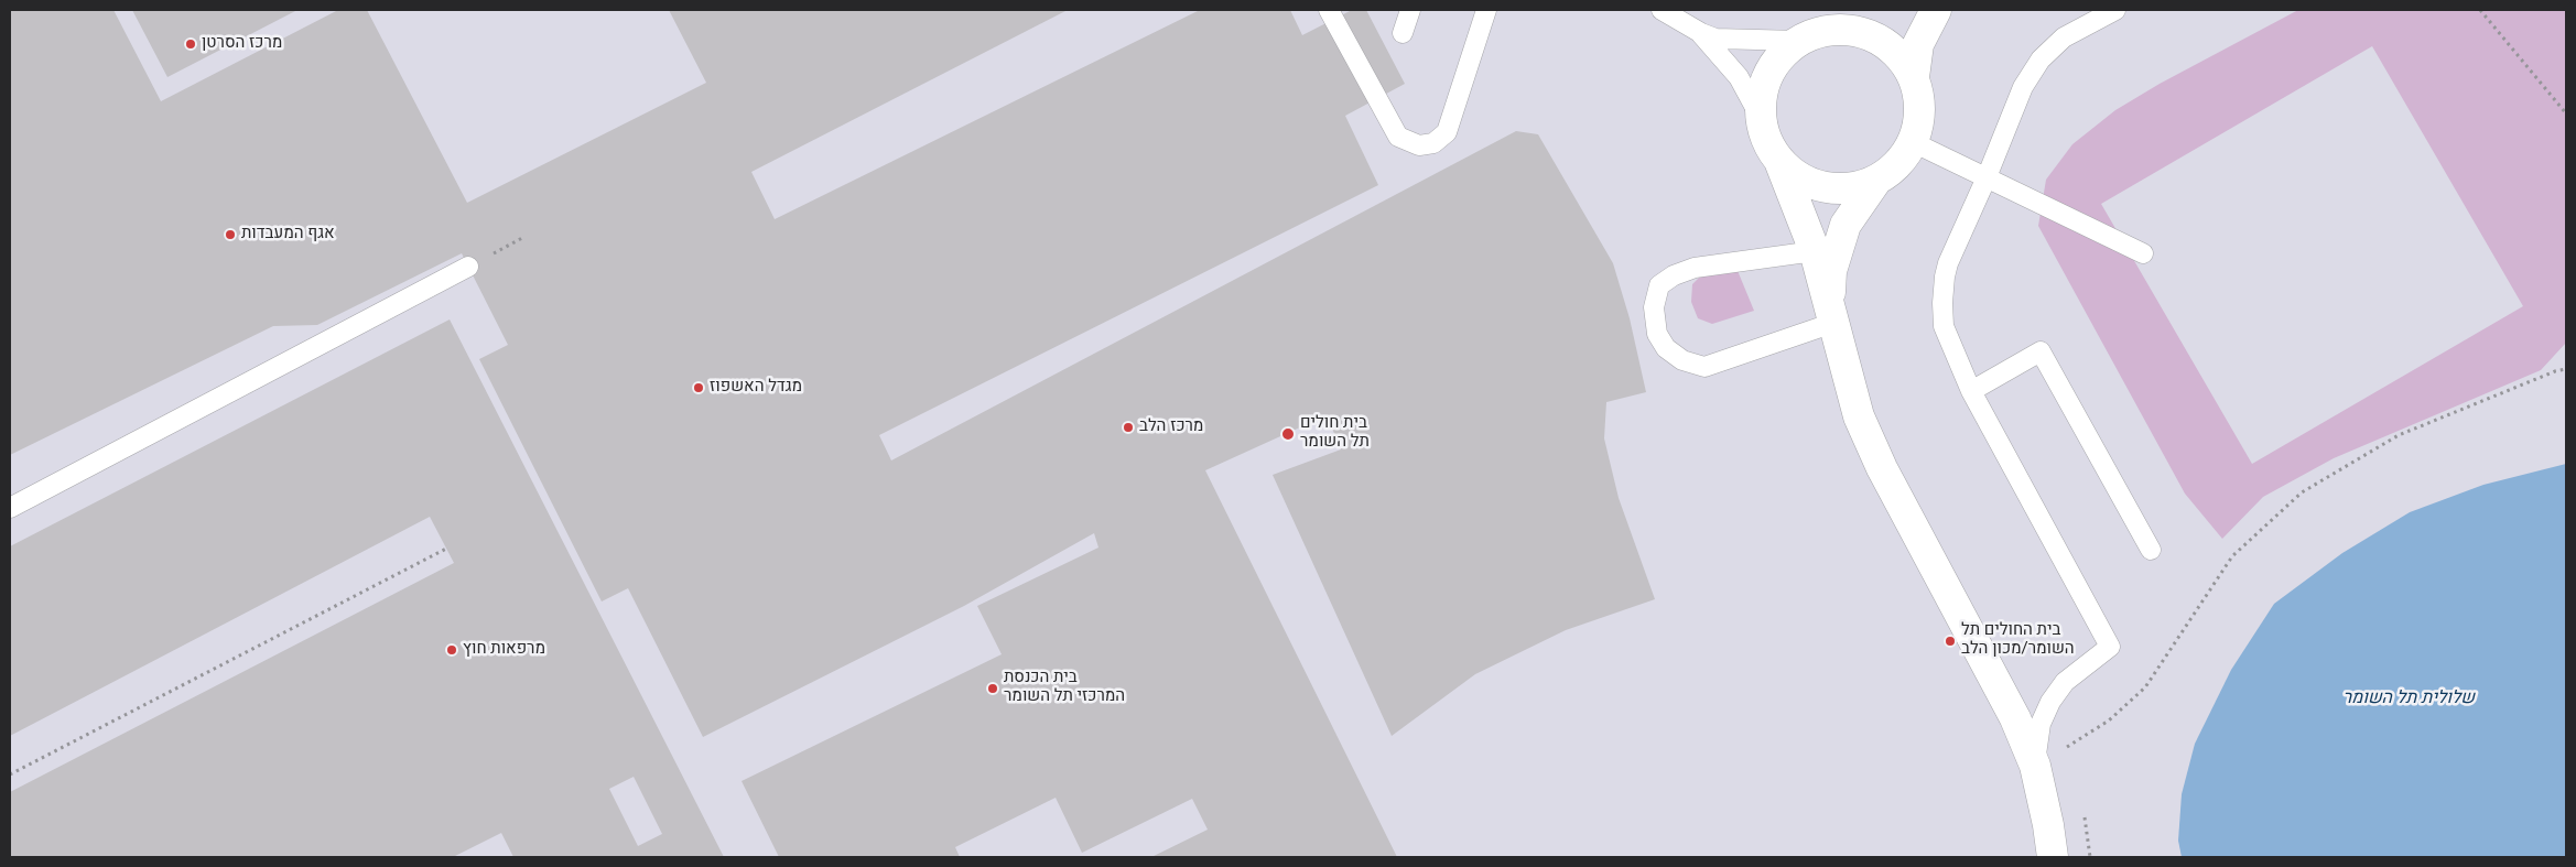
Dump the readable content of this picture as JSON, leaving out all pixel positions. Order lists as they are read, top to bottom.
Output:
{
  "water": ["שלולית תל השומר"],
  "places": [
    "מרכז הסרטן",
    "אגף המעבדות",
    "מגדל האשפוז",
    "מרכז הלב",
    "בית חולים תל השומר",
    "בית החולים תל השומר/מכון הלב",
    "מרפאות חוץ",
    "בית הכנסת המרכזי תל השומר"
  ]
}
